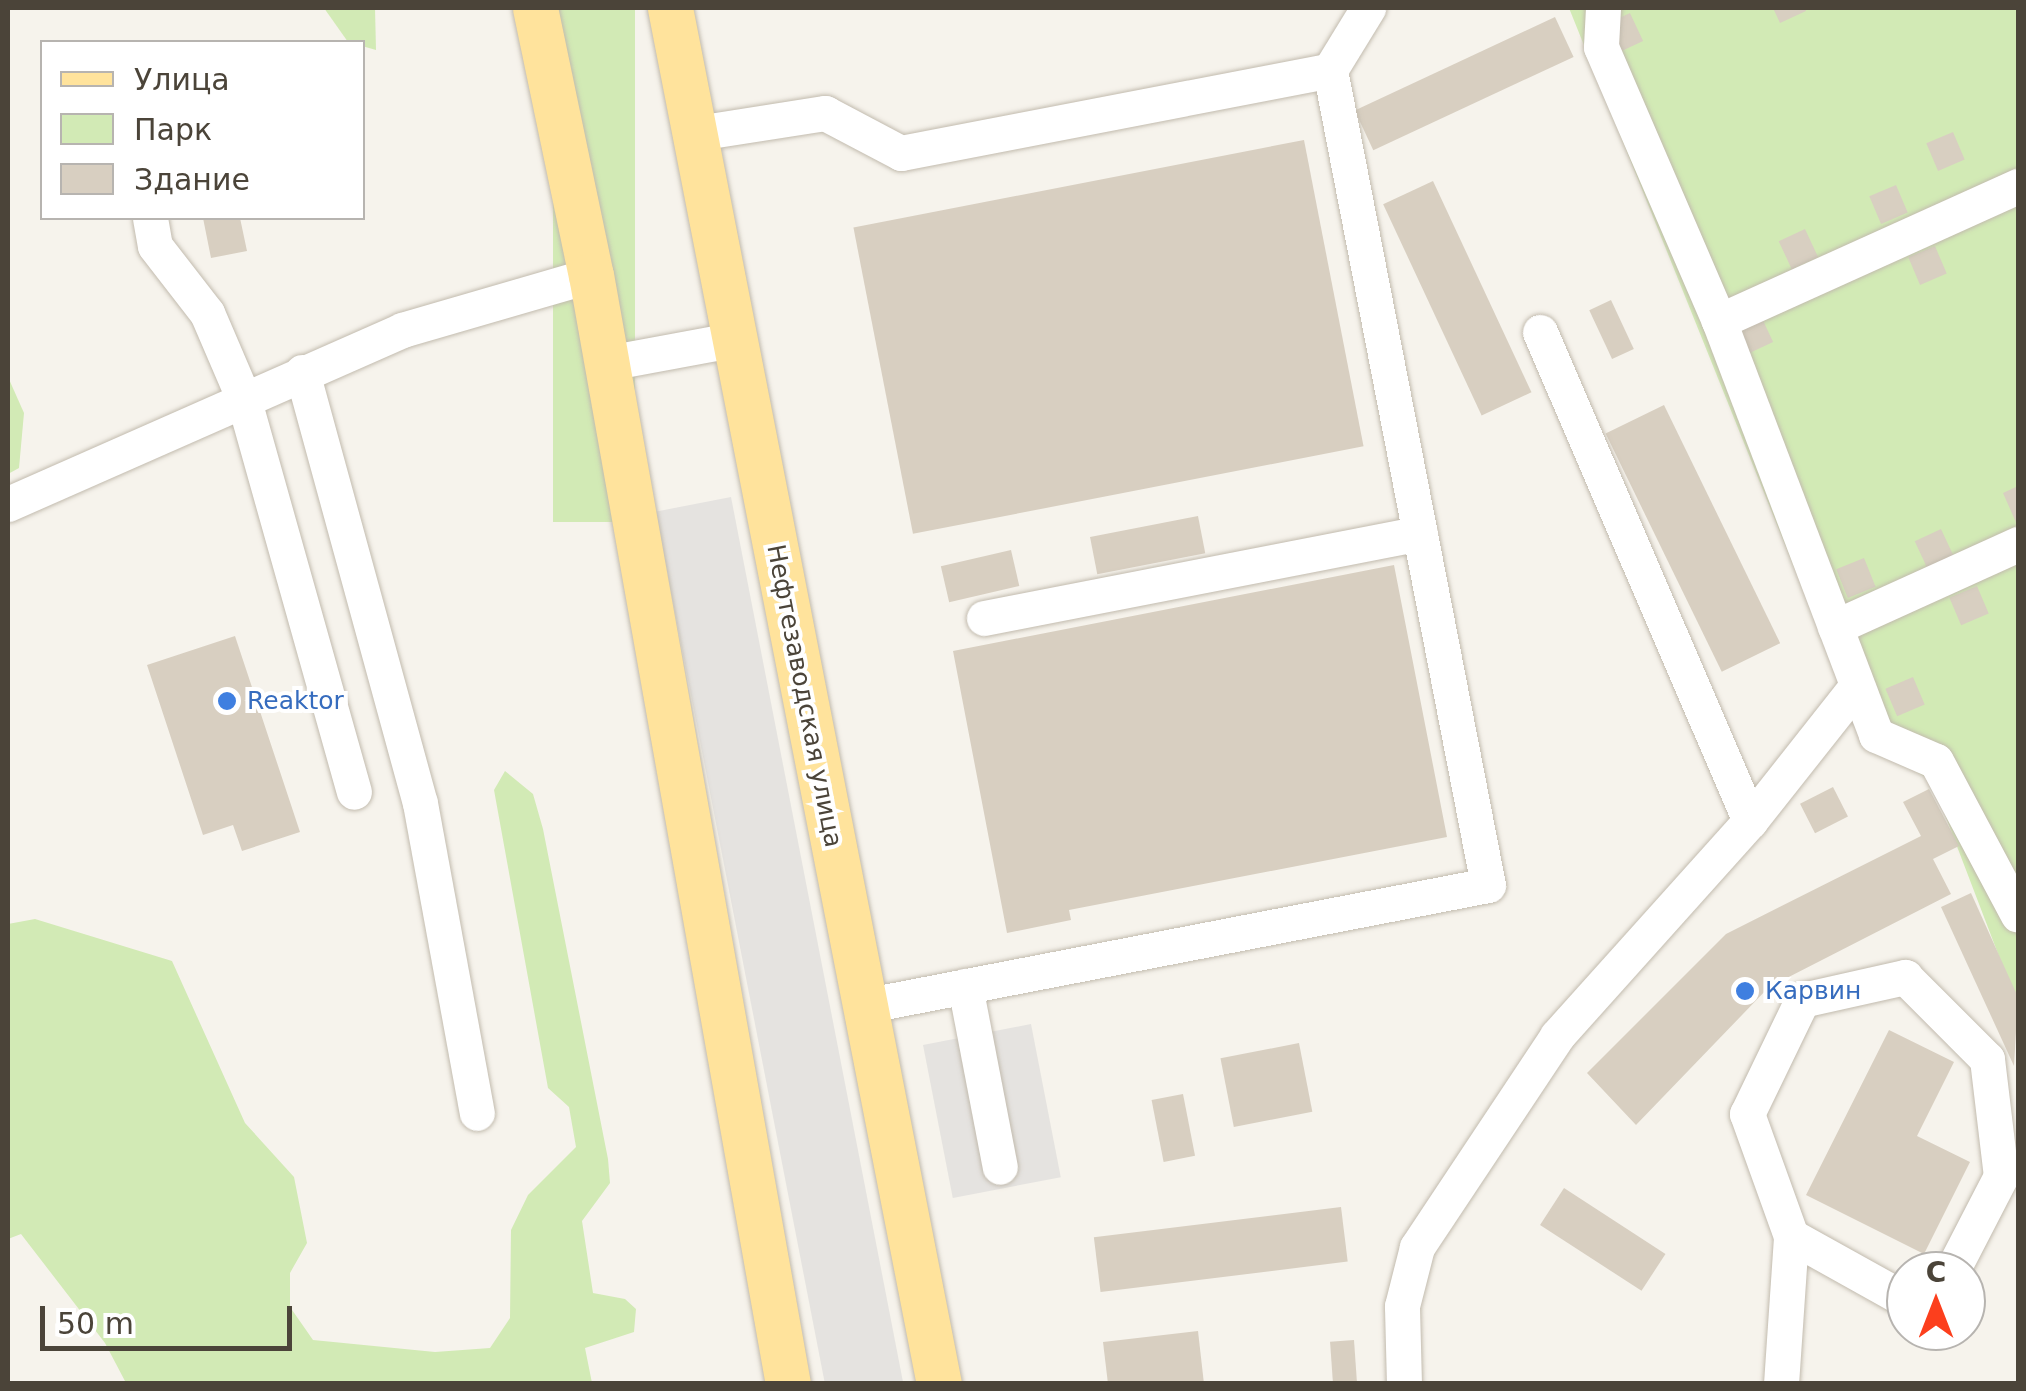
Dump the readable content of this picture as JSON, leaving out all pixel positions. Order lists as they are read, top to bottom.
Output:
{
  "streets": {
    "main road": ["Нефтезаводская улица"]
  },
  "places": ["Reaktor", "Карвин"],
  "legend": ["Улица", "Парк", "Здание"],
  "scale_bar": "50 m",
  "north": "top"
}
